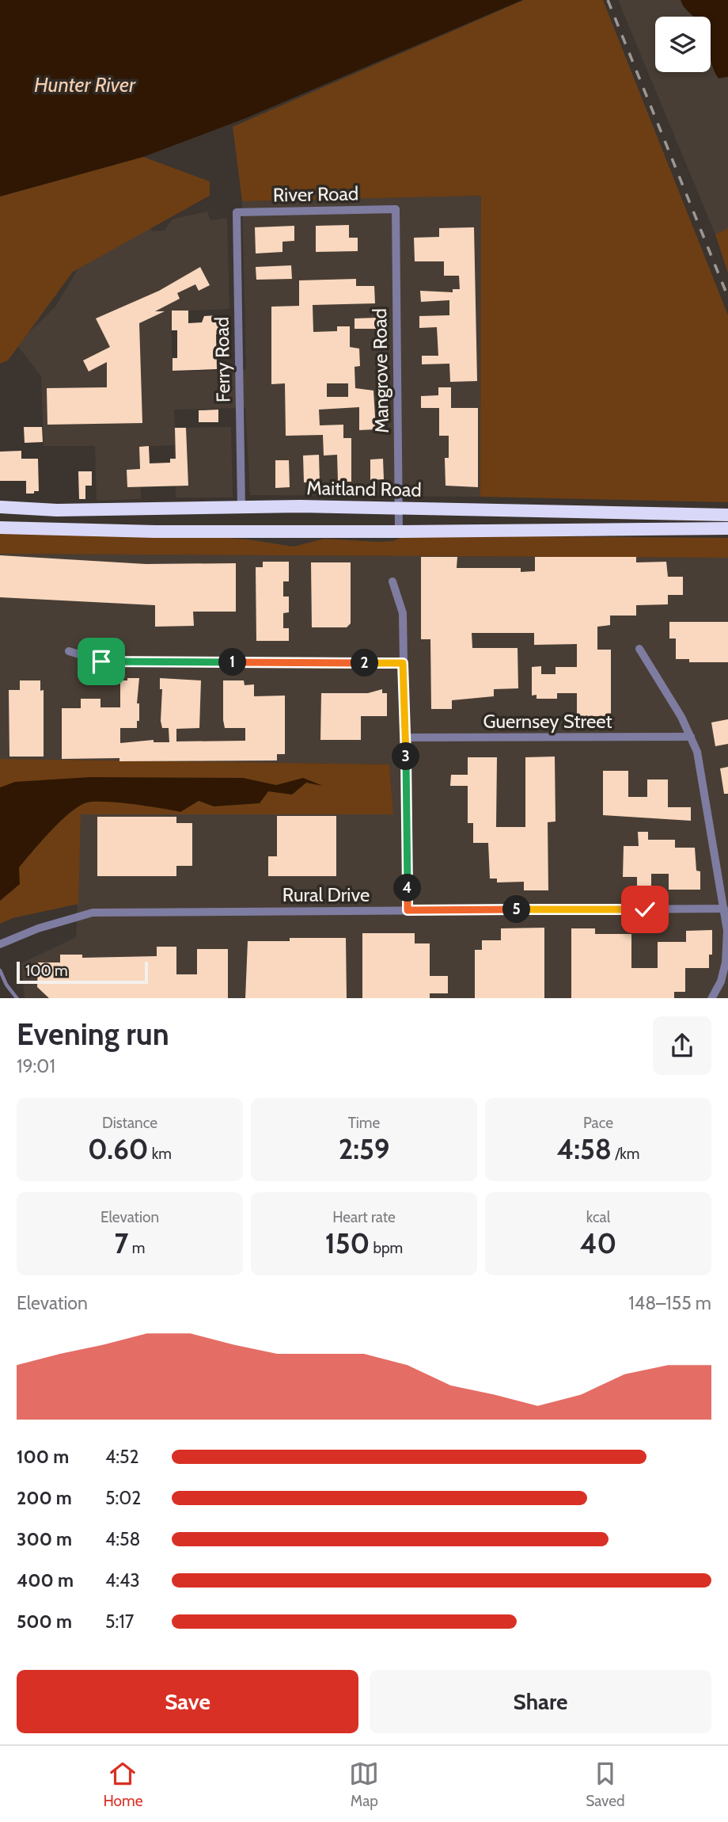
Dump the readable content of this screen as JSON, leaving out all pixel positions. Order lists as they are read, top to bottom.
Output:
{
  "streets": {
    "highway": ["Maitland Road"],
    "street": [
      "River Road",
      "Ferry Road",
      "Mangrove Road",
      "Guernsey Street",
      "Rural Drive"
    ]
  },
  "crossings": [
    ["River Road", "Ferry Road"],
    ["River Road", "Mangrove Road"],
    ["Ferry Road", "Maitland Road"],
    ["Mangrove Road", "Maitland Road"]
  ],
  "water": ["Hunter River"],
  "scale_bar": "100 m",
  "page": {
    "pins": [
      "1",
      "2",
      "3",
      "4",
      "5"
    ],
    "scale": "100 m",
    "heading": ["Evening run", "19:01"],
    "stats": [
      ["Distance", "0.60 km"],
      ["Time", "2:59"],
      ["Pace", "4:58 /km"],
      ["Elevation", "7 m"],
      ["Heart rate", "150 bpm"],
      ["kcal", "40"]
    ],
    "chart": ["Elevation", "148–155 m"],
    "list": [
      {
        "name": "100 m",
        "note": "4:52"
      },
      {
        "name": "200 m",
        "note": "5:02"
      },
      {
        "name": "300 m",
        "note": "4:58"
      },
      {
        "name": "400 m",
        "note": "4:43"
      },
      {
        "name": "500 m",
        "note": "5:17"
      }
    ],
    "buttons": ["Save", "Share"],
    "tabs": ["Home", "Map", "Saved"]
  }
}
